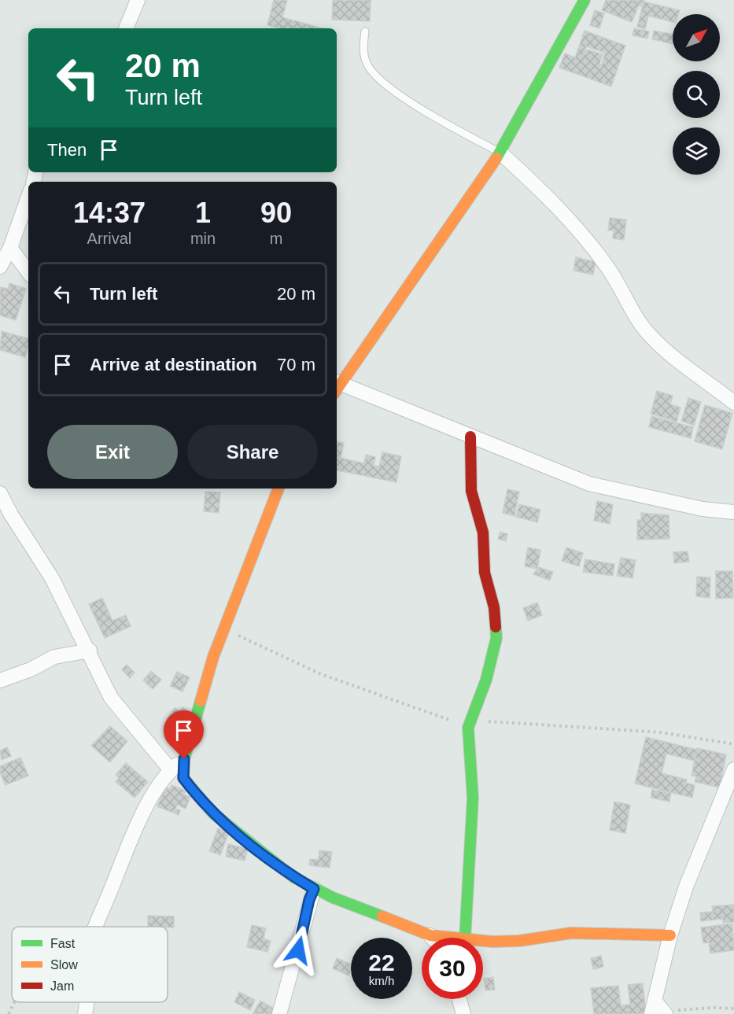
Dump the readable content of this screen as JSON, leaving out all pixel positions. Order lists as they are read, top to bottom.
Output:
{
  "legend": ["Fast", "Slow", "Jam"],
  "north": "top right",
  "page": {
    "turn": ["20 m", "Turn left"],
    "then": "Then",
    "eta": [
      "14:37",
      "Arrival",
      "1",
      "min",
      "90",
      "m"
    ],
    "list": [
      {
        "name": "Turn left",
        "value": "20 m"
      },
      {
        "name": "Arrive at destination",
        "value": "70 m"
      }
    ],
    "buttons": ["Exit", "Share"],
    "speed": "22 km/h",
    "limit": "30"
  }
}
